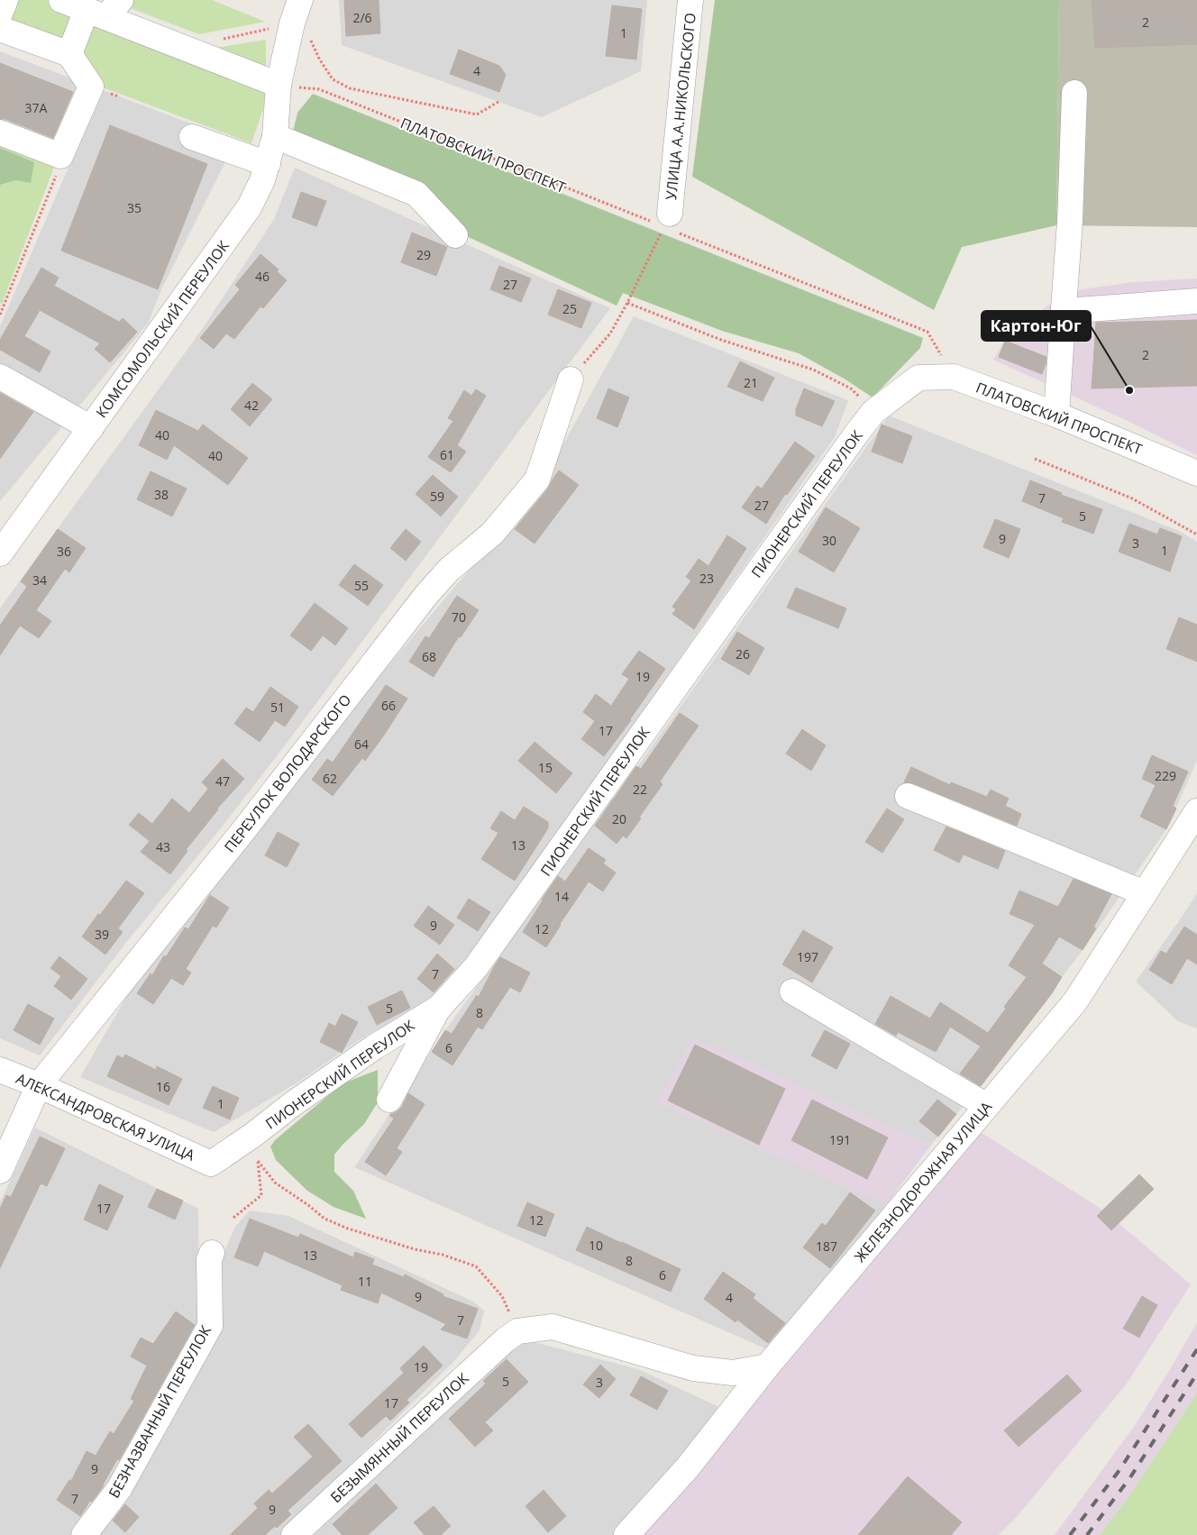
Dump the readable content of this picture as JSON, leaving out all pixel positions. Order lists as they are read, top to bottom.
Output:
{
  "streets": {
    "street": [
      "УЛИЦА А.А.НИКОЛЬСКОГО",
      "ПЛАТОВСКИЙ ПРОСПЕКТ",
      "КОМСОМОЛЬСКИЙ ПЕРЕУЛОК",
      "ПИОНЕРСКИЙ ПЕРЕУЛОК",
      "ПЕРЕУЛОК ВОЛОДАРСКОГО",
      "АЛЕКСАНДРОВСКАЯ УЛИЦА",
      "ЖЕЛЕЗНОДОРОЖНАЯ УЛИЦА",
      "БЕЗНАЗВАННЫЙ ПЕРЕУЛОК",
      "БЕЗЫМЯННЫЙ ПЕРЕУЛОК"
    ]
  },
  "crossings": [
    ["УЛИЦА А.А.НИКОЛЬСКОГО", "ПЛАТОВСКИЙ ПРОСПЕКТ"],
    ["ПЛАТОВСКИЙ ПРОСПЕКТ", "ПИОНЕРСКИЙ ПЕРЕУЛОК"],
    ["ПИОНЕРСКИЙ ПЕРЕУЛОК", "АЛЕКСАНДРОВСКАЯ УЛИЦА"],
    ["ПЕРЕУЛОК ВОЛОДАРСКОГО", "АЛЕКСАНДРОВСКАЯ УЛИЦА"]
  ],
  "places": ["Картон-Юг"],
  "house_numbers": [
    "2/6",
    "2",
    "1",
    "4",
    "37А",
    "35",
    "29",
    "46",
    "27",
    "25",
    "2",
    "21",
    "42",
    "40",
    "61",
    "40",
    "38",
    "59",
    "7",
    "27",
    "5",
    "9",
    "30",
    "3",
    "1",
    "36",
    "23",
    "34",
    "55",
    "70",
    "26",
    "68",
    "19",
    "66",
    "51",
    "17",
    "64",
    "15",
    "229",
    "62",
    "47",
    "22",
    "20",
    "13",
    "43",
    "14",
    "9",
    "12",
    "39",
    "197",
    "7",
    "5",
    "8",
    "6",
    "16",
    "1",
    "191",
    "17",
    "12",
    "10",
    "187",
    "13",
    "8",
    "6",
    "11",
    "9",
    "4",
    "7",
    "19",
    "5",
    "3",
    "17",
    "9",
    "7",
    "9"
  ]
}
